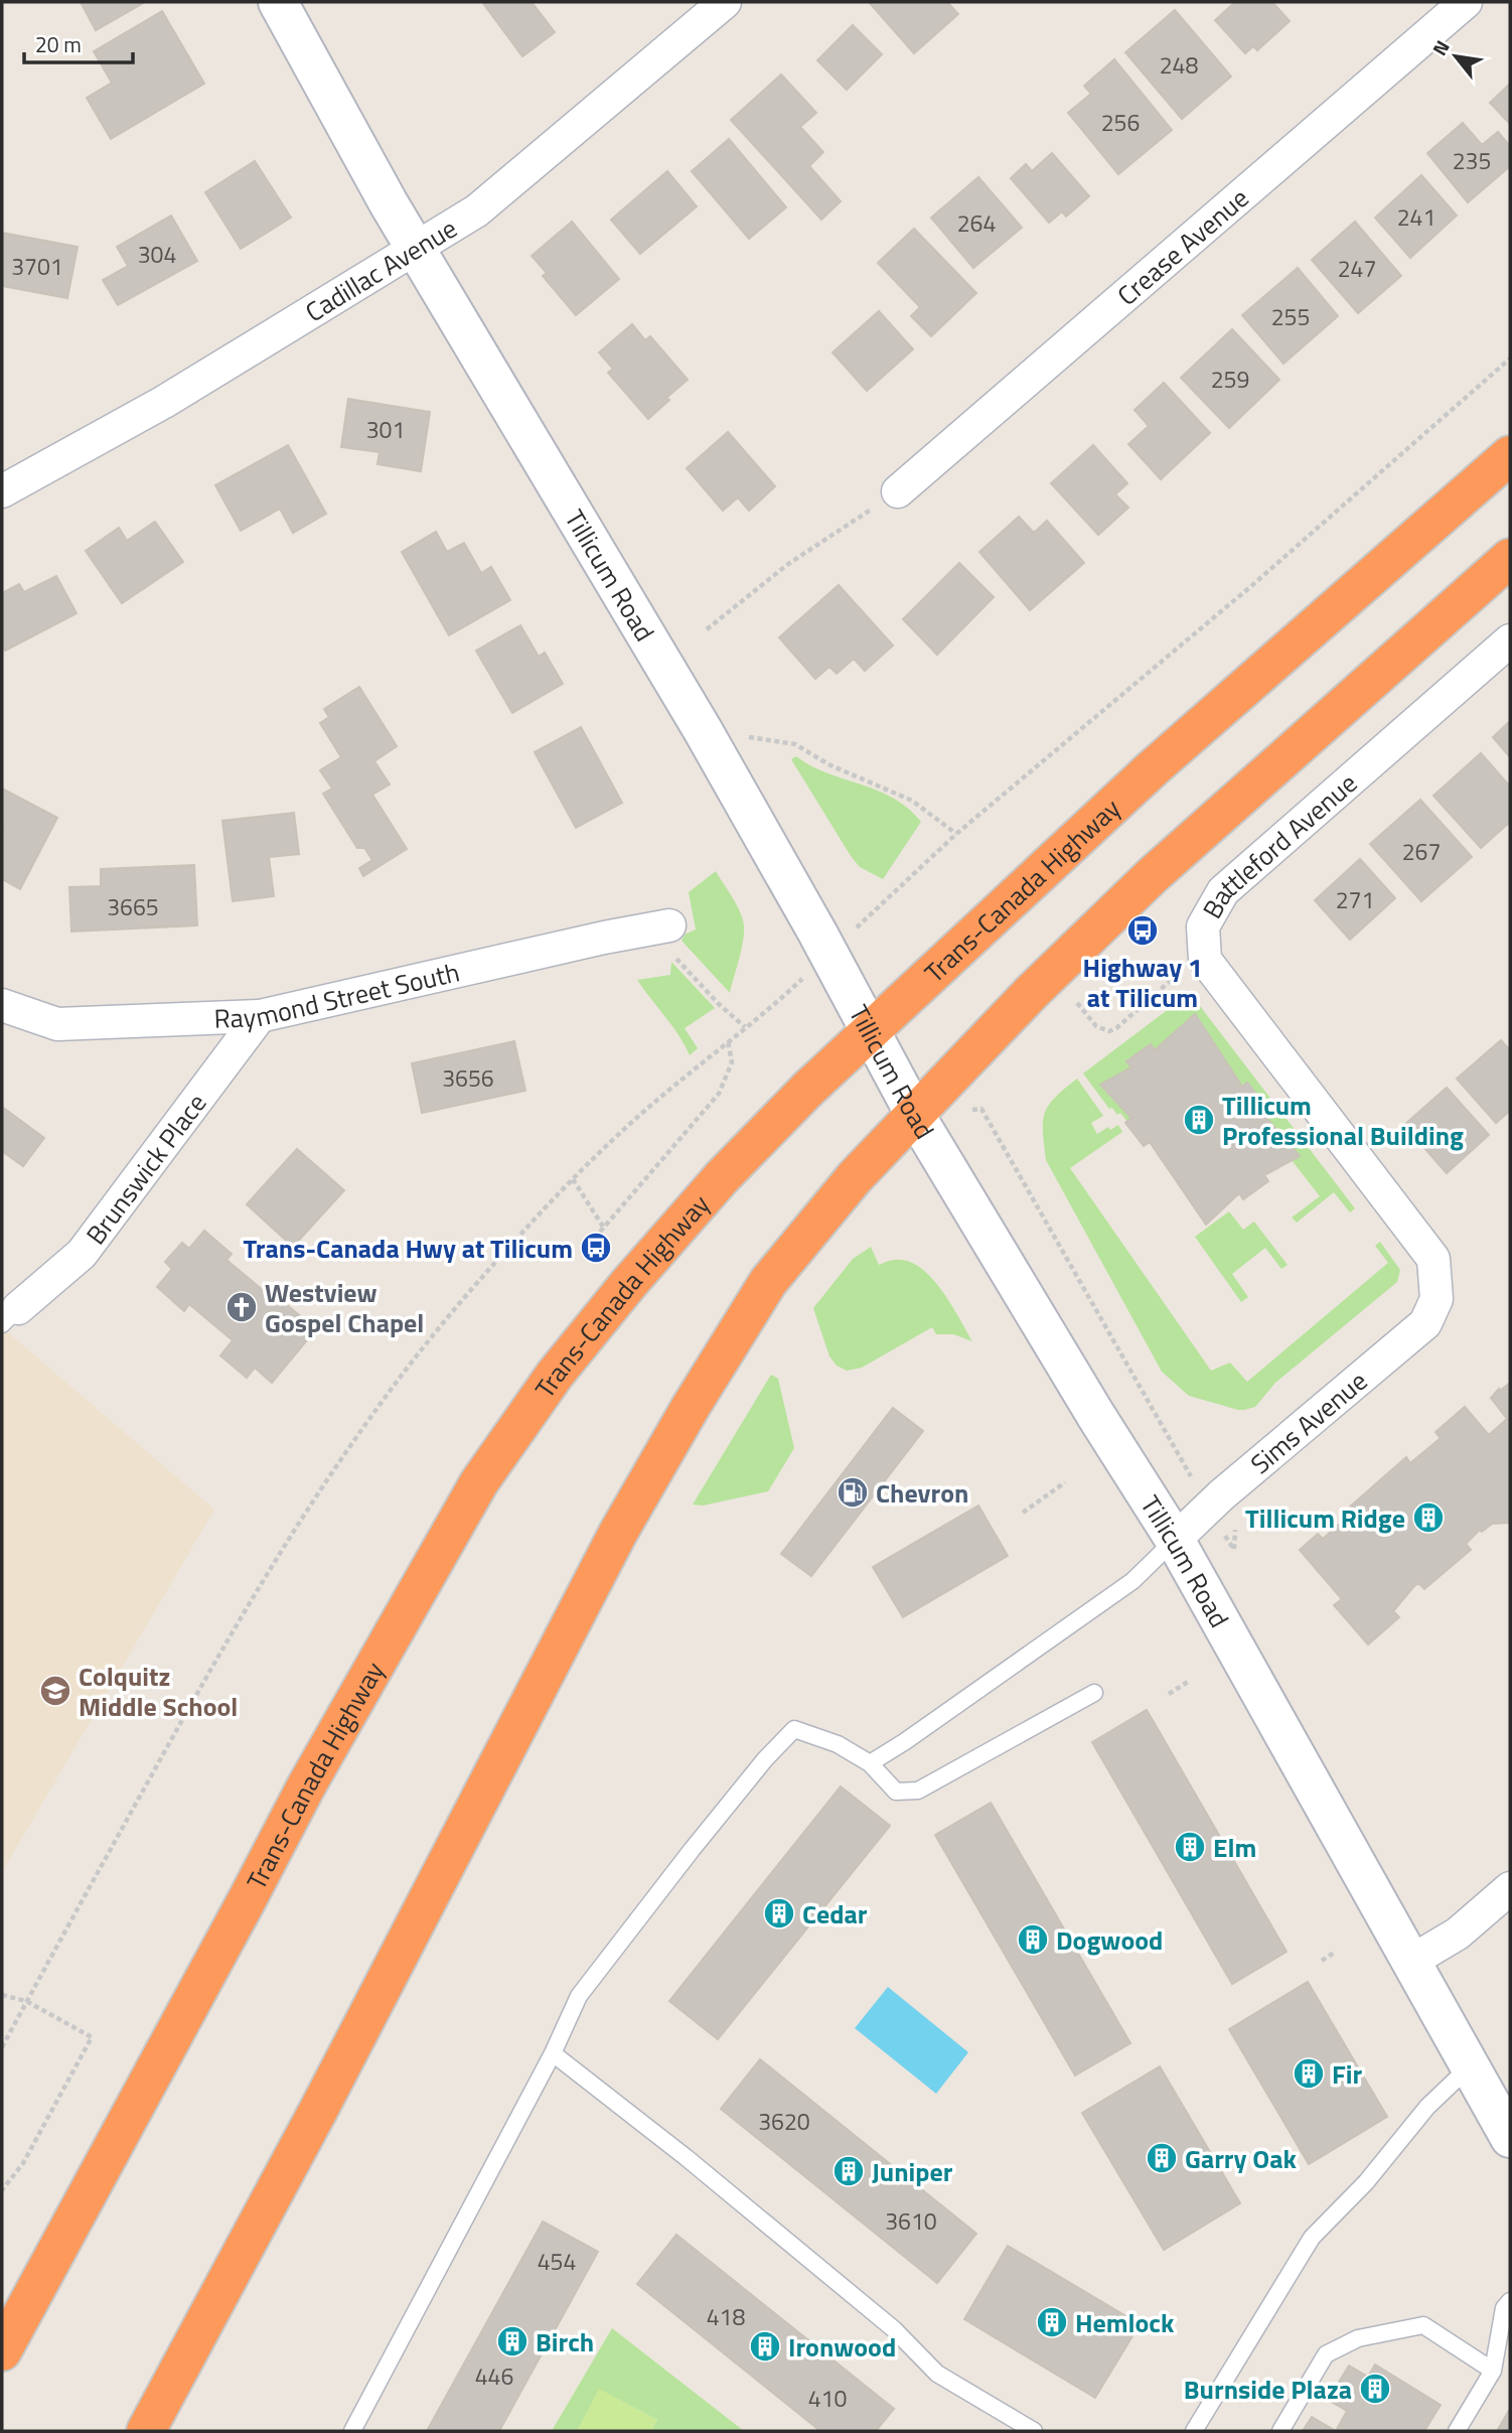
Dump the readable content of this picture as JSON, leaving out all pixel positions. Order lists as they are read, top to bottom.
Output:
{
  "streets": {
    "highway": ["Trans-Canada Highway"],
    "main road": ["Tillicum Road"],
    "street": [
      "Crease Avenue",
      "Cadillac Avenue",
      "Battleford Avenue",
      "Raymond Street South",
      "Brunswick Place",
      "Sims Avenue"
    ]
  },
  "crossings": [
    ["Cadillac Avenue", "Tillicum Road"],
    ["Tillicum Road", "Trans-Canada Highway"],
    ["Tillicum Road", "Sims Avenue"],
    ["Battleford Avenue", "Sims Avenue"],
    ["Raymond Street South", "Brunswick Place"]
  ],
  "places": {
    "bus stop": ["Highway 1 at Tilicum", "Trans-Canada Hwy at Tilicum"],
    "building": [
      "Tillicum Professional Building",
      "Tillicum Ridge",
      "Elm",
      "Cedar",
      "Dogwood",
      "Fir",
      "Garry Oak",
      "Juniper",
      "Hemlock",
      "Birch",
      "Ironwood",
      "Burnside Plaza"
    ],
    "church": ["Westview Gospel Chapel"],
    "fuel station": ["Chevron"],
    "school or university": ["Colquitz Middle School"]
  },
  "house_numbers": [
    "248",
    "256",
    "235",
    "241",
    "264",
    "304",
    "3701",
    "247",
    "255",
    "259",
    "301",
    "267",
    "271",
    "3665",
    "3656",
    "3620",
    "3610",
    "454",
    "418",
    "446",
    "410"
  ],
  "scale_bar": "20 m",
  "north": "top left"
}
